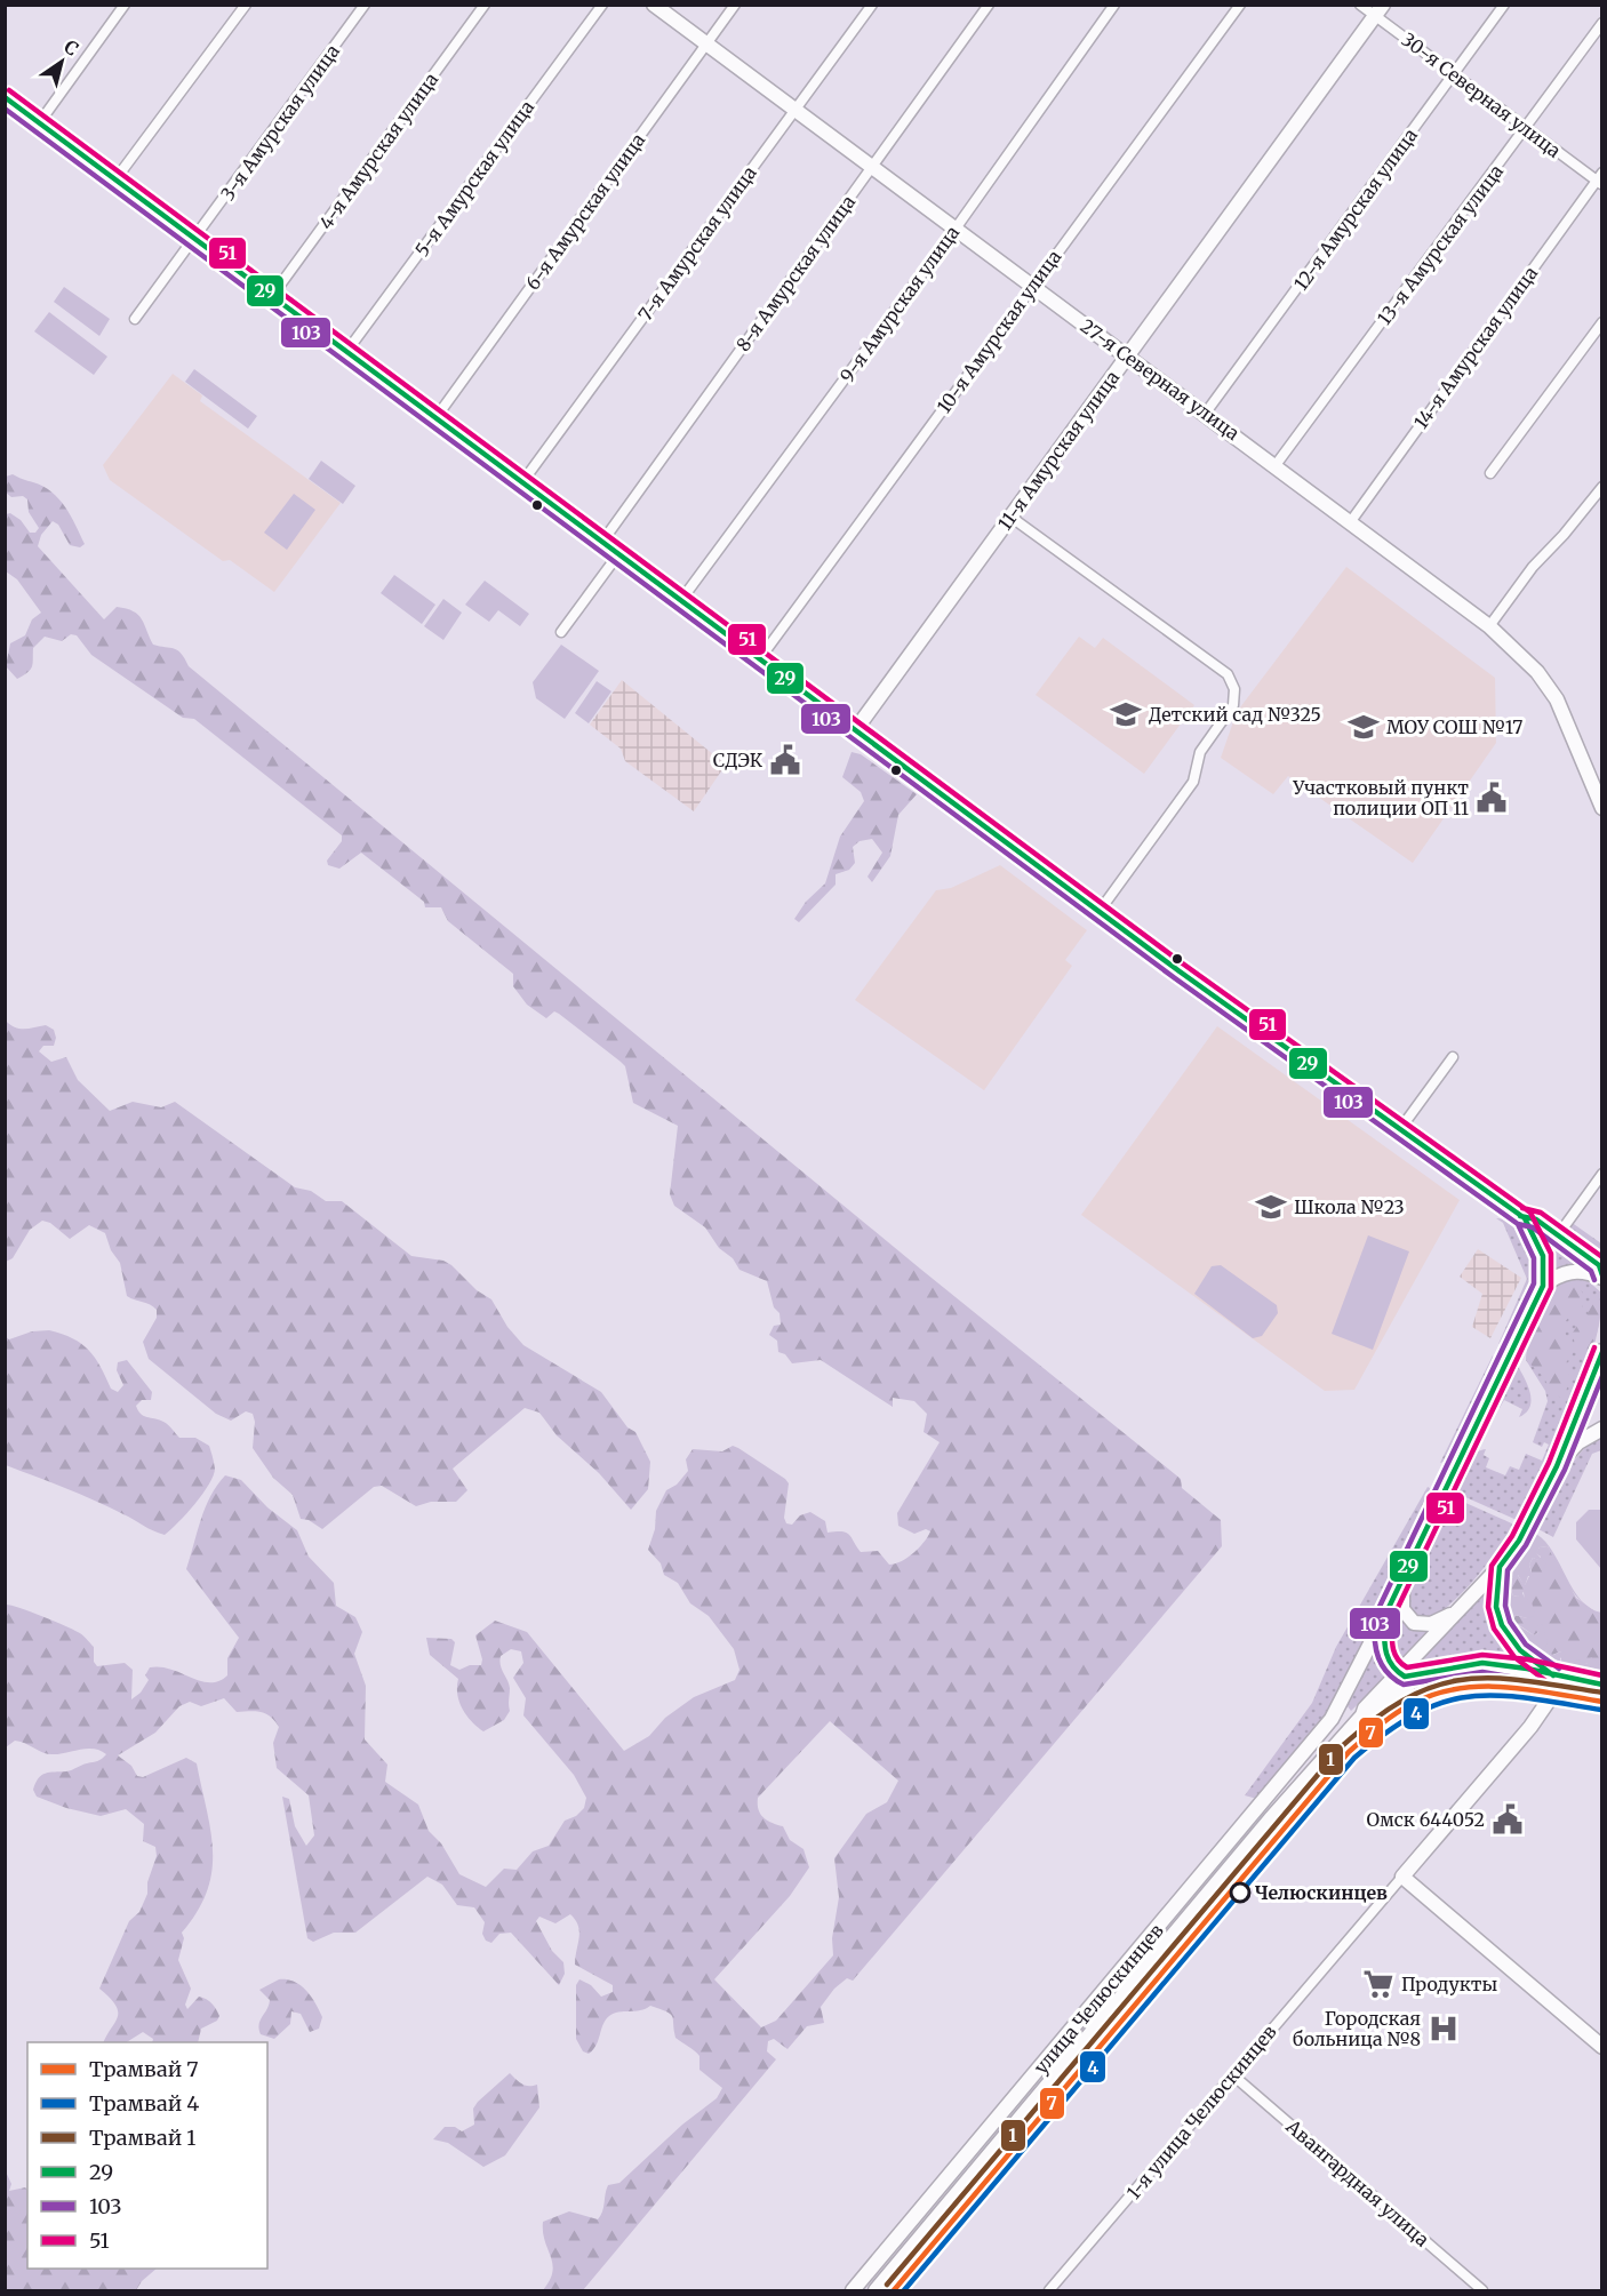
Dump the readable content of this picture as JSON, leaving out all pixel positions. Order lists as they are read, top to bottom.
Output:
{
  "streets": {
    "main road": [
      "27-я Северная улица",
      "11-я Амурская улица",
      "улица Челюскинцев",
      "1-я улица Челюскинцев"
    ],
    "street": [
      "30-я Северная улица",
      "3-я Амурская улица",
      "4-я Амурская улица",
      "5-я Амурская улица",
      "12-я Амурская улица",
      "6-я Амурская улица",
      "7-я Амурская улица",
      "13-я Амурская улица",
      "8-я Амурская улица",
      "9-я Амурская улица",
      "10-я Амурская улица",
      "14-я Амурская улица",
      "Авангардная улица"
    ]
  },
  "crossings": [
    ["30-я Северная улица", "12-я Амурская улица"],
    ["30-я Северная улица", "13-я Амурская улица"],
    ["30-я Северная улица", "14-я Амурская улица"],
    ["30-я Северная улица", "11-я Амурская улица"],
    ["12-я Амурская улица", "27-я Северная улица"],
    ["6-я Амурская улица", "27-я Северная улица"],
    ["7-я Амурская улица", "27-я Северная улица"],
    ["13-я Амурская улица", "27-я Северная улица"],
    ["8-я Амурская улица", "27-я Северная улица"],
    ["9-я Амурская улица", "27-я Северная улица"],
    ["10-я Амурская улица", "27-я Северная улица"],
    ["14-я Амурская улица", "27-я Северная улица"],
    ["27-я Северная улица", "11-я Амурская улица"],
    ["1-я улица Челюскинцев", "Авангардная улица"]
  ],
  "places": {
    "school or university": ["Детский сад №325", "МОУ СОШ №17", "Школа №23"],
    "public building": ["СДЭК", "Участковый пункт полиции ОП 11", "Омск 644052"],
    "other": ["Челюскинцев"],
    "supermarket": ["Продукты"],
    "hospital": ["Городская больница №8"]
  },
  "lines": [
    "transit line 51",
    "transit line 29",
    "transit line 103",
    "tram line 1",
    "tram line 7",
    "tram line 4"
  ],
  "legend": [
    "Трамвай 7",
    "Трамвай 4",
    "Трамвай 1",
    "29",
    "103",
    "51"
  ],
  "north": "top right"
}
